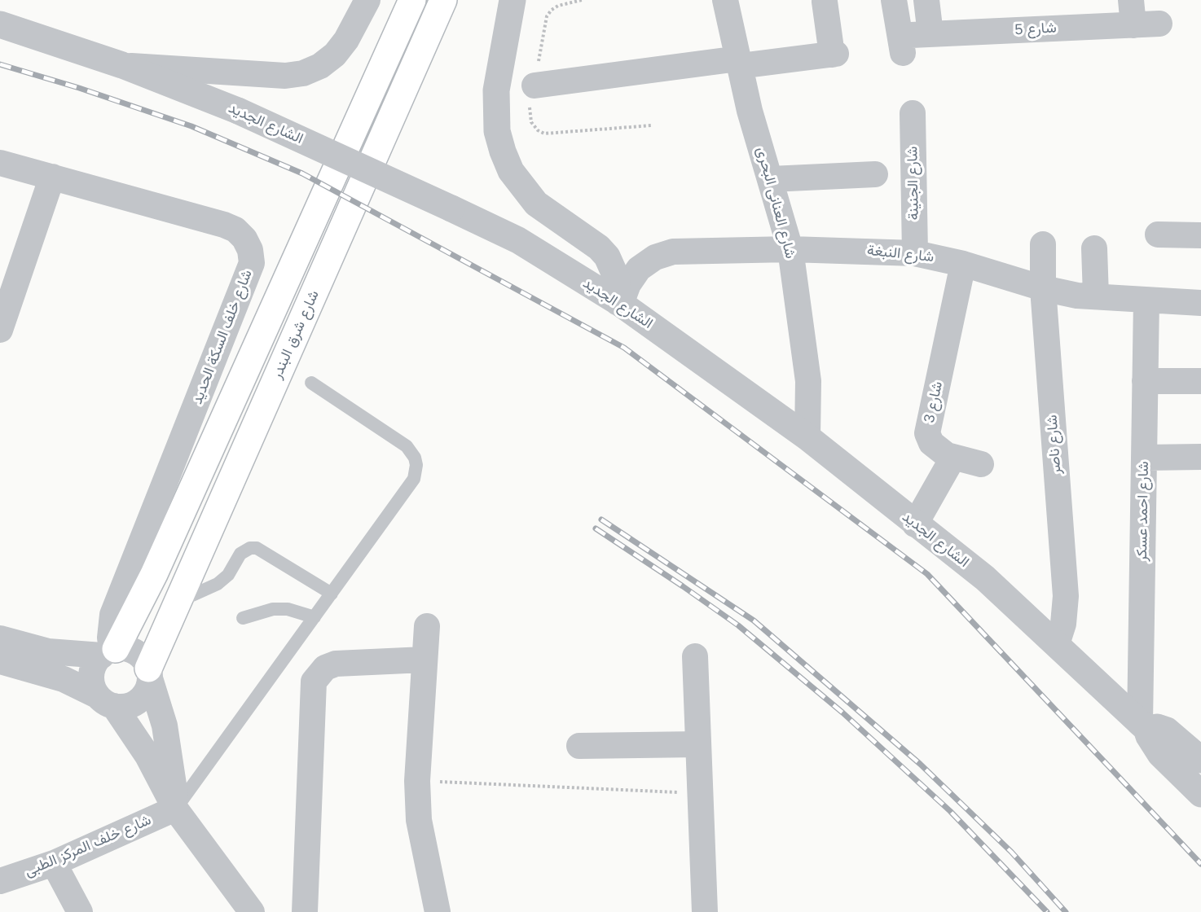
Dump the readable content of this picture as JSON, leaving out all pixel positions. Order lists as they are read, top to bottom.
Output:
{
  "streets": {
    "main road": ["شارع شرق البندر"],
    "street": [
      "شارع 5",
      "الشارع الجديد",
      "شارع الجنينة",
      "شارع العنانى البحرى",
      "شارع النبغة",
      "شارع خلف السكة الحديد",
      "شارع 3",
      "شارع ناصر",
      "شارع احمد عسكر",
      "شارع خلف المركز الطبى"
    ]
  },
  "crossings": [
    ["الشارع الجديد", "شارع العنانى البحرى"],
    ["الشارع الجديد", "شارع النبغة"],
    ["الشارع الجديد", "شارع ناصر"],
    ["الشارع الجديد", "شارع احمد عسكر"],
    ["شارع الجنينة", "شارع النبغة"],
    ["شارع العنانى البحرى", "شارع النبغة"],
    ["شارع النبغة", "شارع 3"],
    ["شارع النبغة", "شارع ناصر"],
    ["شارع النبغة", "شارع احمد عسكر"],
    ["شارع شرق البندر", "شارع خلف السكة الحديد"]
  ]
}
